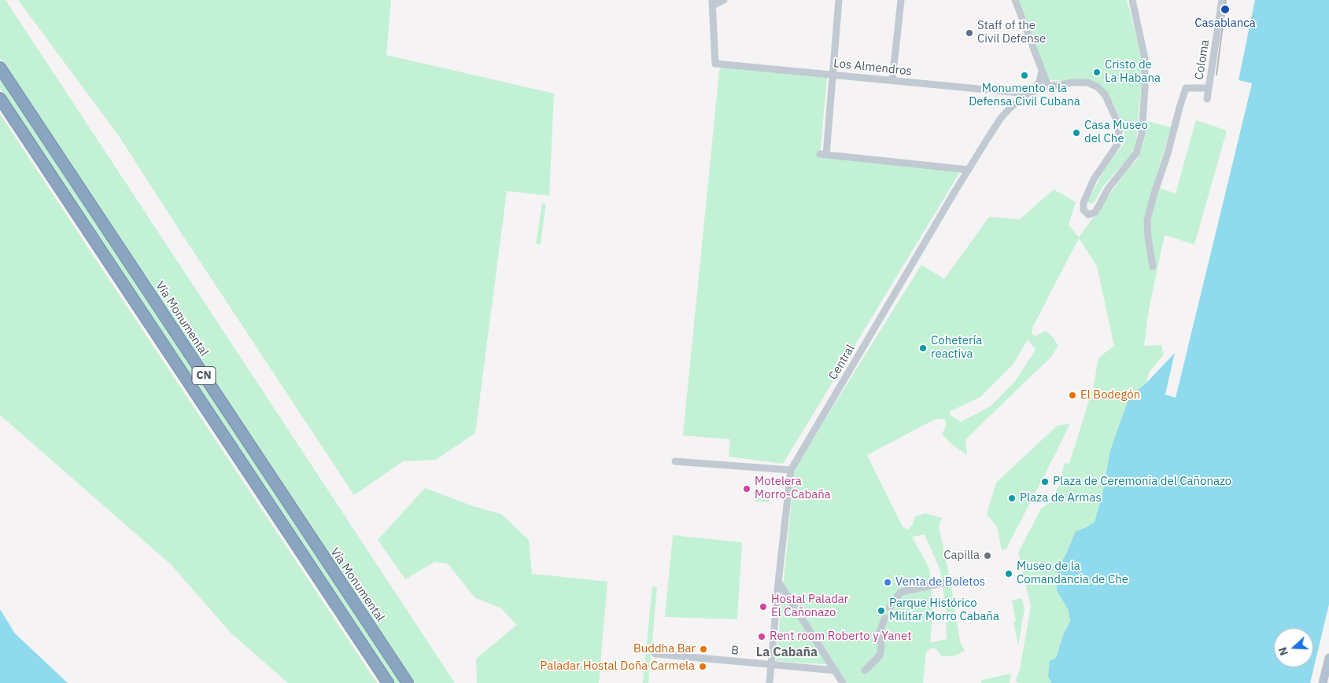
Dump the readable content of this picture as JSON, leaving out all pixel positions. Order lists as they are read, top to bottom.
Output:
{
  "streets": {
    "highway": ["Vía Monumental", "CN"],
    "street": [
      "Coloma",
      "Los Almendros",
      "Central",
      "B"
    ]
  },
  "crossings": [
    ["Los Almendros", "Central"],
    ["Central", "B"]
  ],
  "districts": ["La Cabaña"],
  "places": [
    "Casablanca",
    "Staff of the Civil Defense",
    "Cristo de La Habana",
    "Monumento a la Defensa Civil Cubana",
    "Casa Museo del Che",
    "Cohetería reactiva",
    "El Bodegón",
    "Plaza de Ceremonia del Cañonazo",
    "Motelera Morro-Cabaña",
    "Plaza de Armas",
    "Capilla",
    "Museo de la Comandancia de Che",
    "Venta de Boletos",
    "Hostal Paladar El Cañonazo",
    "Parque Histórico Militar Morro Cabaña",
    "Rent room Roberto y Yanet",
    "Buddha Bar",
    "Paladar Hostal Doña Carmela"
  ],
  "north": "left"
}
